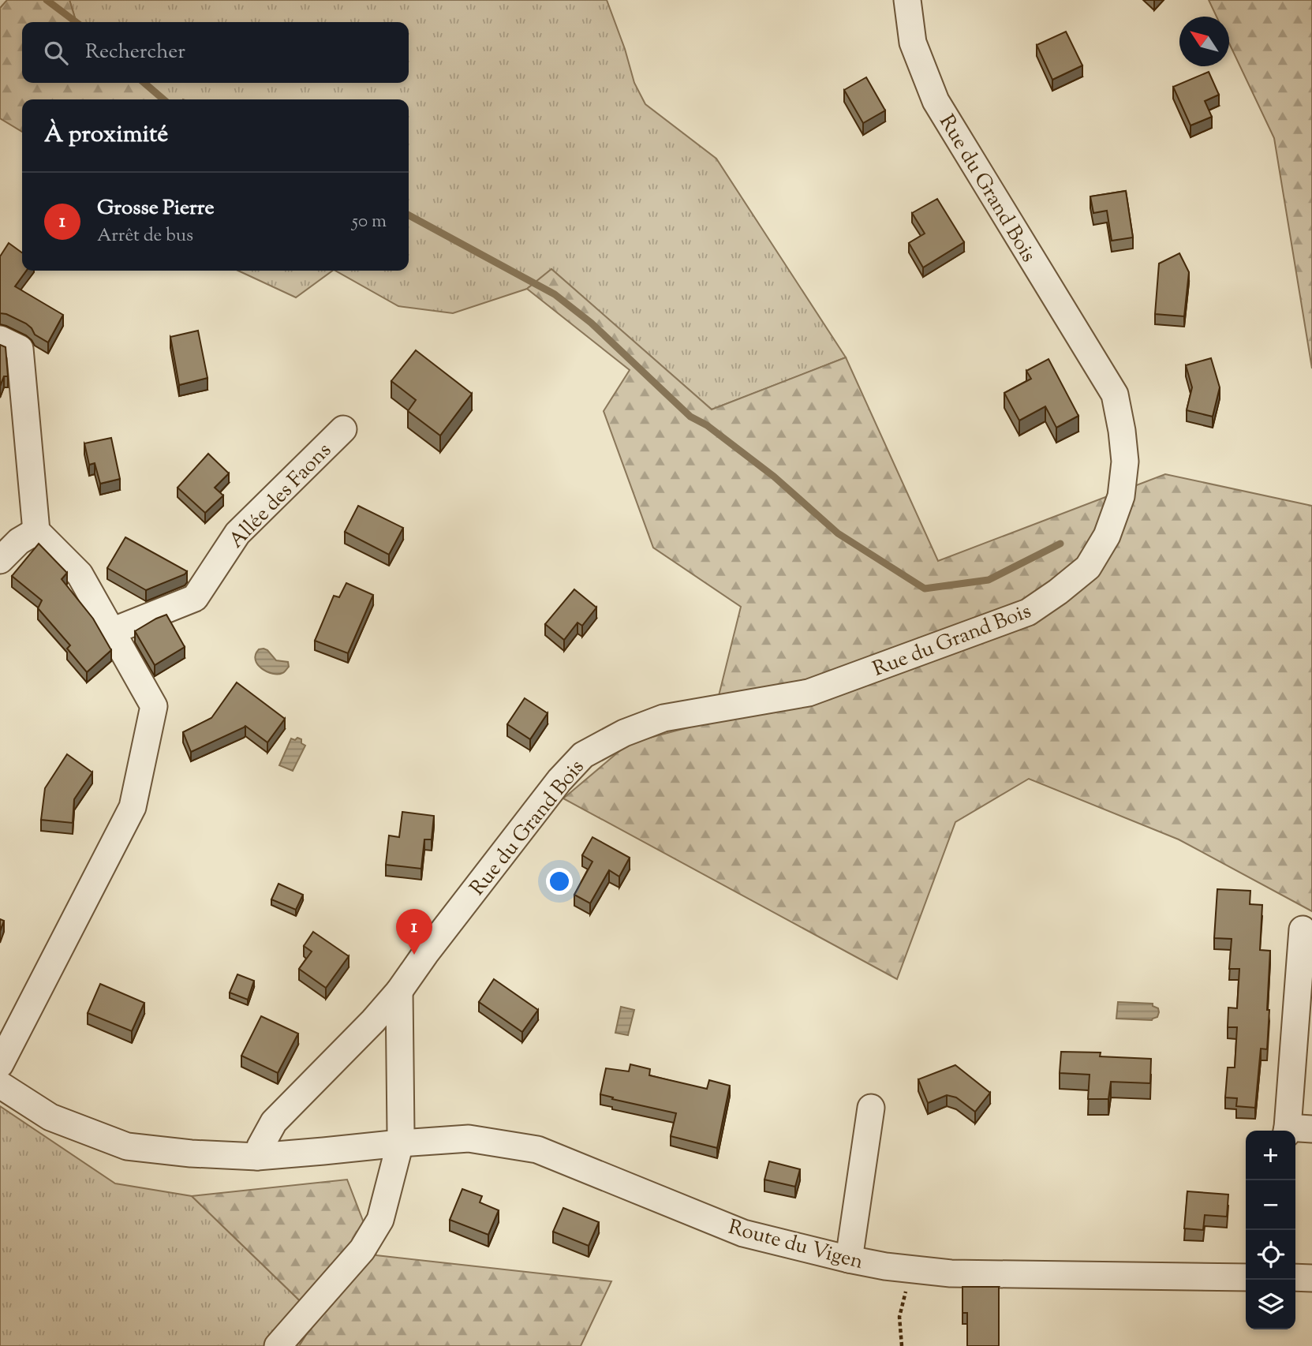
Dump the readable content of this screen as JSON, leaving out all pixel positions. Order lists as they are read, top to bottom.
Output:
{
  "streets": {
    "street": ["Rue du Grand Bois", "Allée des Faons", "Route du Vigen"]
  },
  "crossings": [
    ["Rue du Grand Bois", "Route du Vigen"]
  ],
  "north": "top left",
  "page": {
    "search": "Rechercher",
    "heading": "À proximité",
    "list": [
      {
        "mark": "1",
        "name": "Grosse Pierre",
        "note": "Arrêt de bus",
        "value": "50 m"
      }
    ],
    "pins": "1",
    "map_buttons": ["+", "−"]
  }
}
